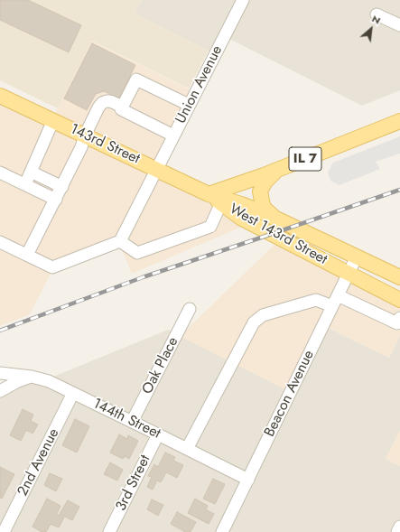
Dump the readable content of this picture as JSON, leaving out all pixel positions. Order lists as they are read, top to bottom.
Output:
{
  "streets": {
    "main road": ["143rd Street", "IL 7", "West 143rd Street"],
    "street": [
      "Union Avenue",
      "Oak Place",
      "Beacon Avenue",
      "144th Street",
      "2nd Avenue",
      "3rd Street"
    ]
  },
  "crossings": [
    ["Union Avenue", "143rd Street"],
    ["143rd Street", "IL 7"],
    ["143rd Street", "West 143rd Street"],
    ["IL 7", "West 143rd Street"],
    ["West 143rd Street", "Beacon Avenue"],
    ["Oak Place", "144th Street"],
    ["Beacon Avenue", "144th Street"],
    ["144th Street", "2nd Avenue"],
    ["144th Street", "3rd Street"]
  ],
  "north": "top right"
}
